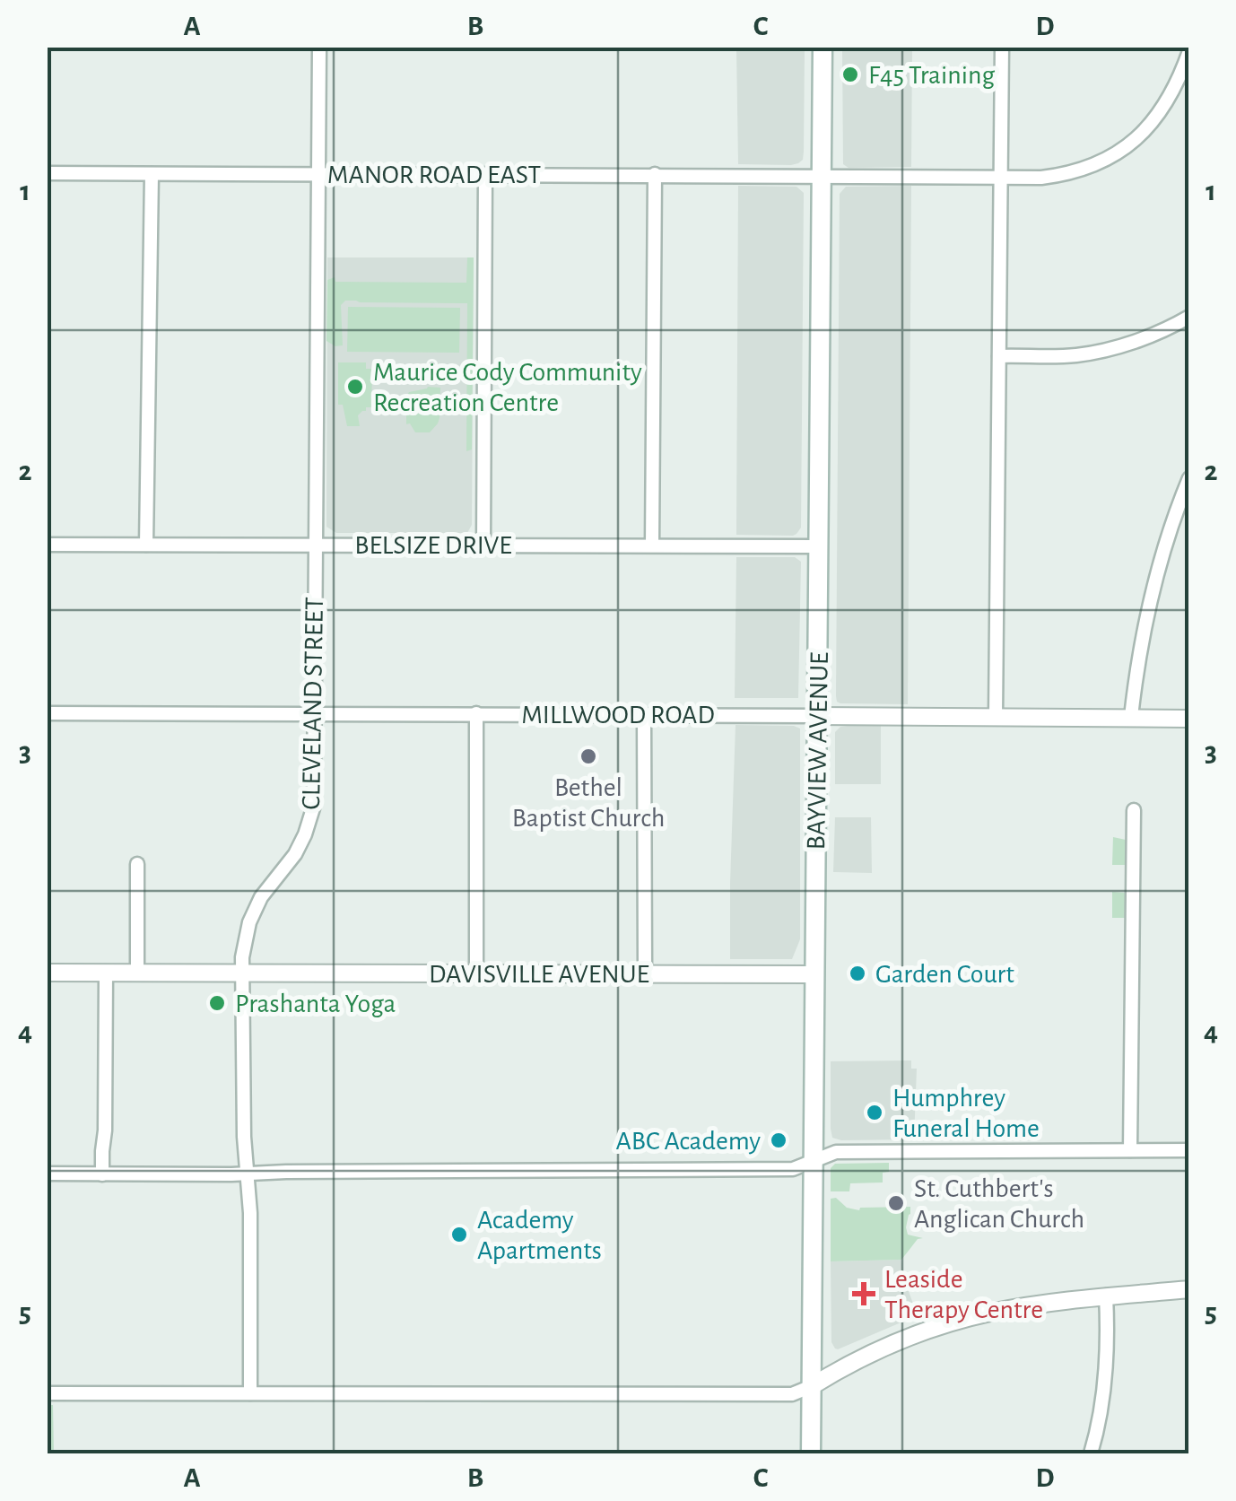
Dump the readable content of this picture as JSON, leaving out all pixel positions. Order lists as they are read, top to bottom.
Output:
{
  "streets": {
    "main road": ["BAYVIEW AVENUE"],
    "street": [
      "MANOR ROAD EAST",
      "BELSIZE DRIVE",
      "CLEVELAND STREET",
      "MILLWOOD ROAD",
      "DAVISVILLE AVENUE"
    ]
  },
  "crossings": [
    ["MANOR ROAD EAST", "CLEVELAND STREET"],
    ["MANOR ROAD EAST", "BAYVIEW AVENUE"],
    ["BELSIZE DRIVE", "CLEVELAND STREET"],
    ["BELSIZE DRIVE", "BAYVIEW AVENUE"],
    ["CLEVELAND STREET", "MILLWOOD ROAD"],
    ["CLEVELAND STREET", "DAVISVILLE AVENUE"],
    ["MILLWOOD ROAD", "BAYVIEW AVENUE"],
    ["BAYVIEW AVENUE", "DAVISVILLE AVENUE"]
  ],
  "places": {
    "other": [
      "F45 Training",
      "Maurice Cody Community Recreation Centre",
      "Bethel Baptist Church",
      "Garden Court",
      "Prashanta Yoga",
      "Humphrey Funeral Home",
      "ABC Academy",
      "St. Cuthbert's Anglican Church",
      "Academy Apartments"
    ],
    "health": ["Leaside Therapy Centre"]
  },
  "grid": {
    "columns": [
      "A",
      "B",
      "C",
      "D"
    ],
    "rows": [
      "1",
      "2",
      "3",
      "4",
      "5"
    ]
  }
}
